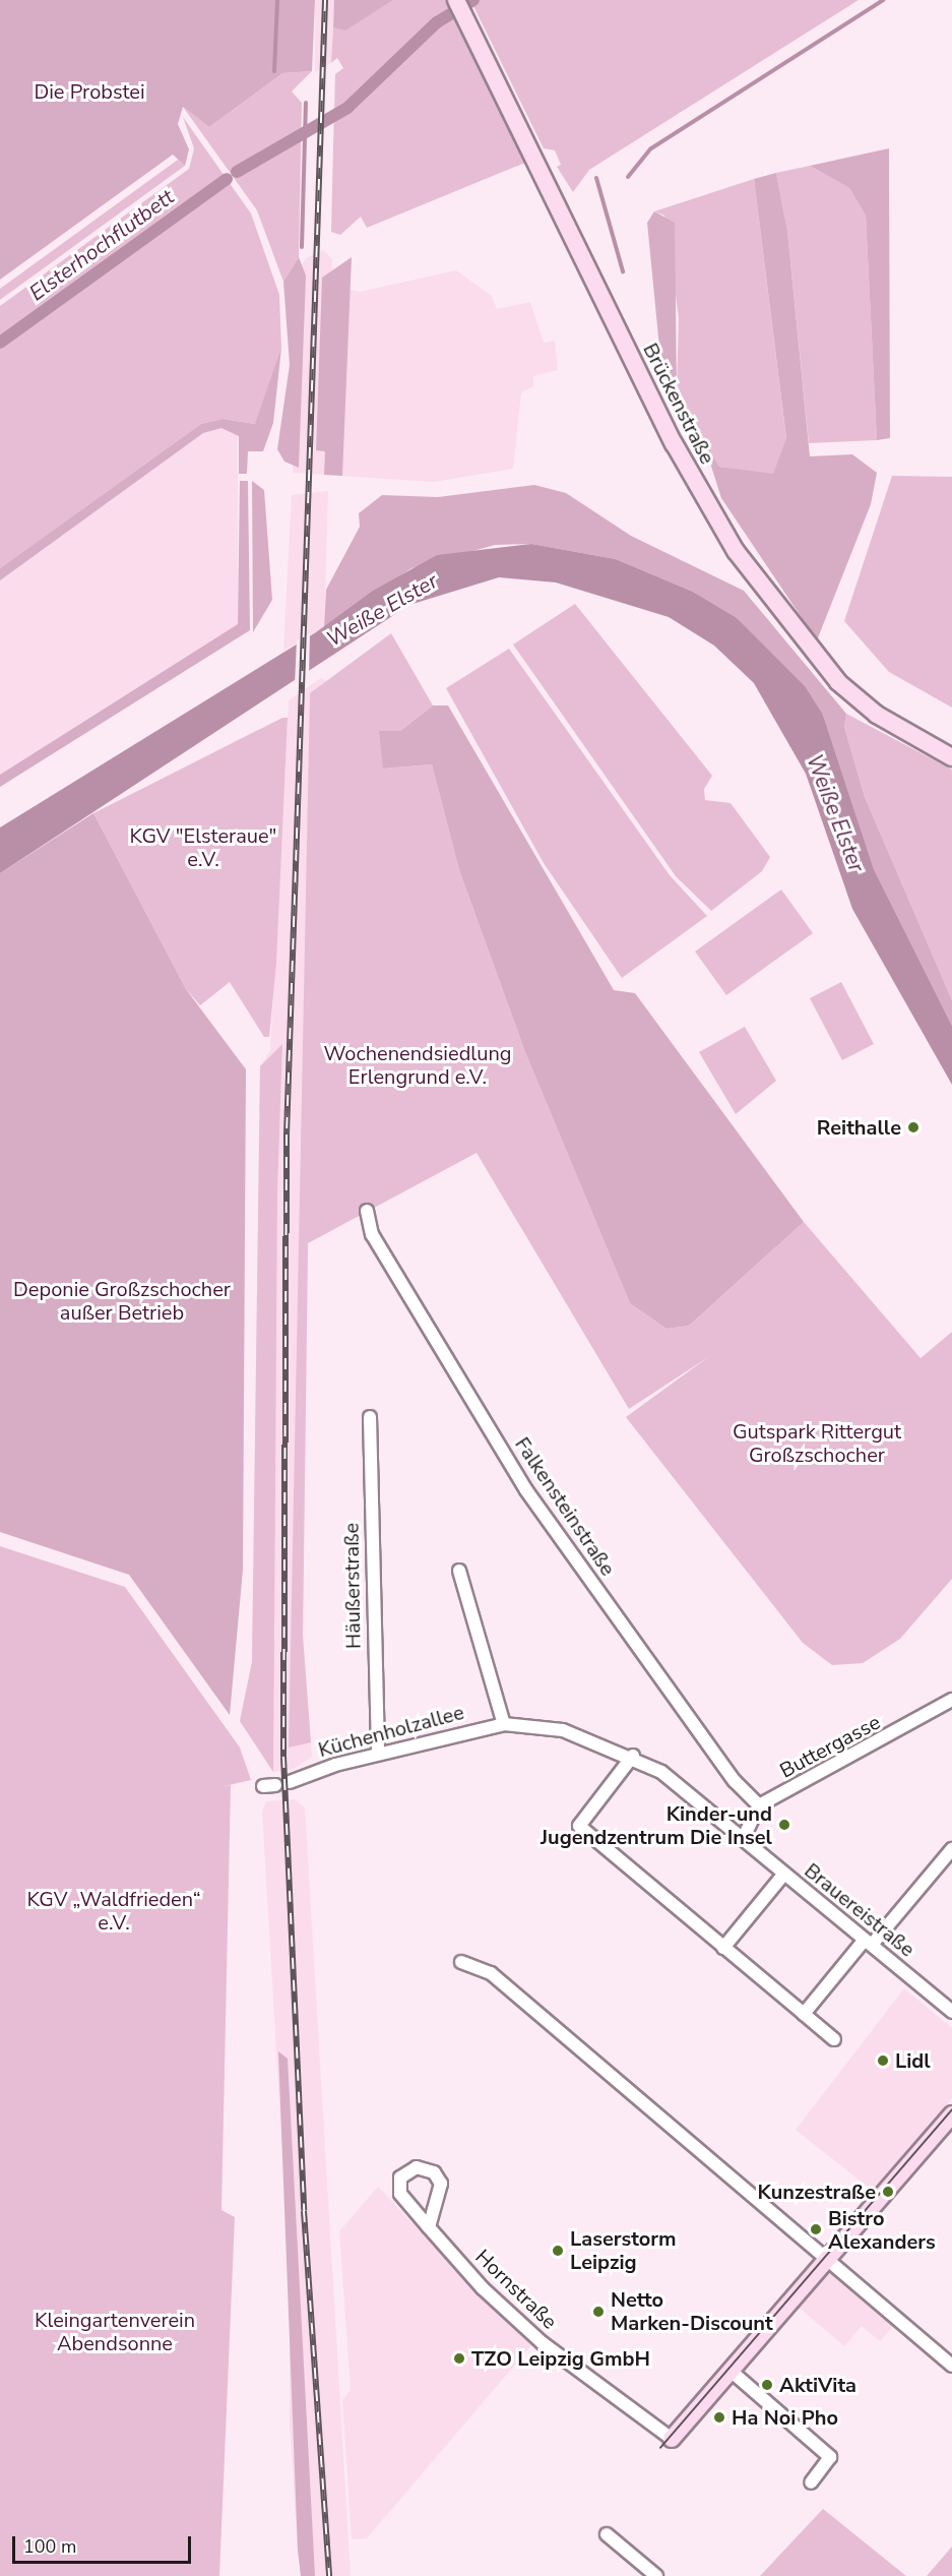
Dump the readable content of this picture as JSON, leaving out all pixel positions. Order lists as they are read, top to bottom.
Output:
{
  "streets": {
    "main road": ["Brückenstraße"],
    "street": [
      "Falkensteinstraße",
      "Häußerstraße",
      "Küchenholzallee",
      "Buttergasse",
      "Brauereistraße",
      "Hornstraße"
    ]
  },
  "crossings": [
    ["Falkensteinstraße", "Buttergasse"],
    ["Häußerstraße", "Küchenholzallee"],
    ["Küchenholzallee", "Brauereistraße"]
  ],
  "water": ["Elsterhochflutbett", "Weiße Elster"],
  "parks": [
    "Die Probstei",
    "KGV \"Elsteraue\" e.V.",
    "Wochenendsiedlung Erlengrund e.V.",
    "Deponie Großzschocher außer Betrieb",
    "Gutspark Rittergut Großzschocher",
    "KGV „Waldfrieden“ e.V.",
    "Kleingartenverein Abendsonne"
  ],
  "places": [
    "Reithalle",
    "Kinder-und Jugendzentrum Die Insel",
    "Lidl",
    "Kunzestraße",
    "Bistro Alexanders",
    "Laserstorm Leipzig",
    "Netto Marken-Discount",
    "TZO Leipzig GmbH",
    "AktiVita",
    "Ha Noi Pho"
  ],
  "scale_bar": "100 m"
}
